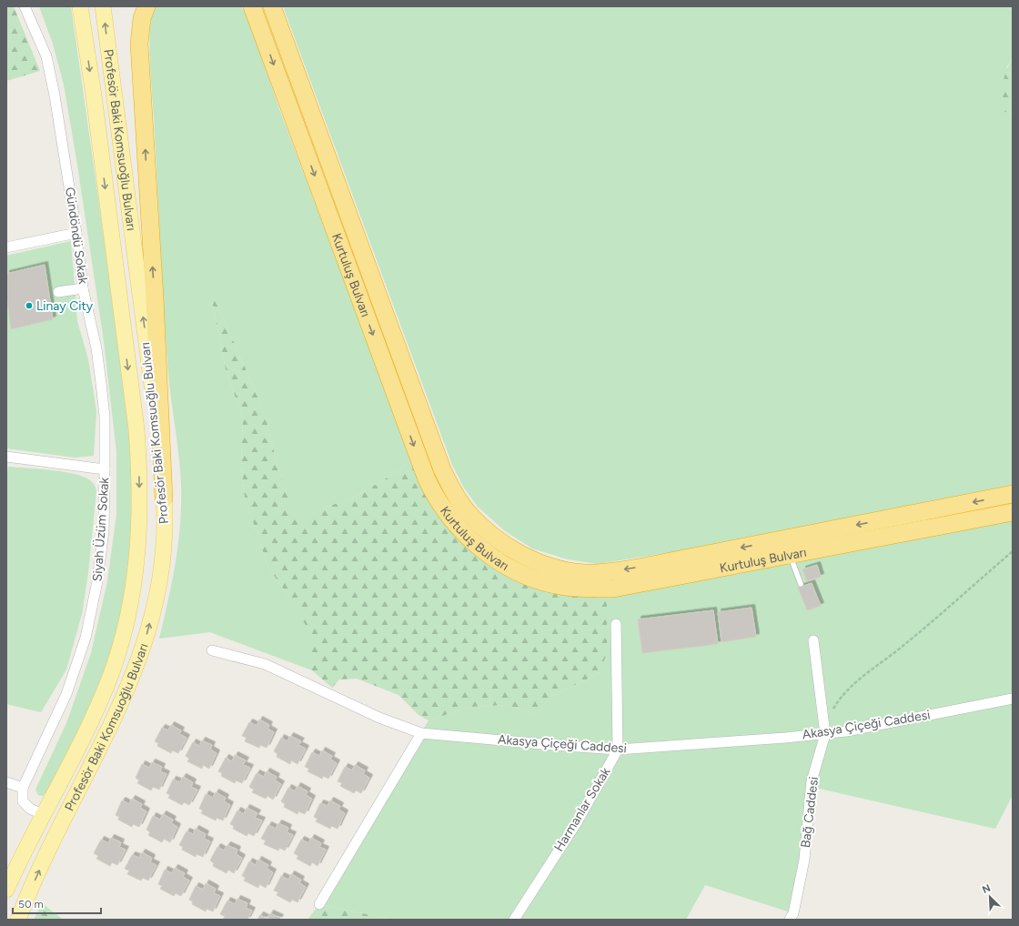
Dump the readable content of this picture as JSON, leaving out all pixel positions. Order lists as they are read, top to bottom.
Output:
{
  "streets": {
    "highway": ["Kurtuluş Bulvarı"],
    "main road": ["Profesör Baki Komsuoğlu Bulvarı"],
    "street": [
      "Gündöndü Sokak",
      "Siyah Üzüm Sokak",
      "Akasya Çiçeği Caddesi",
      "Harmanlar Sokak",
      "Bağ Caddesi"
    ]
  },
  "crossings": [
    ["Gündöndü Sokak", "Siyah Üzüm Sokak"],
    ["Akasya Çiçeği Caddesi", "Harmanlar Sokak"],
    ["Akasya Çiçeği Caddesi", "Bağ Caddesi"]
  ],
  "places": ["Linay City"],
  "scale_bar": "50 m",
  "north": "top left"
}
